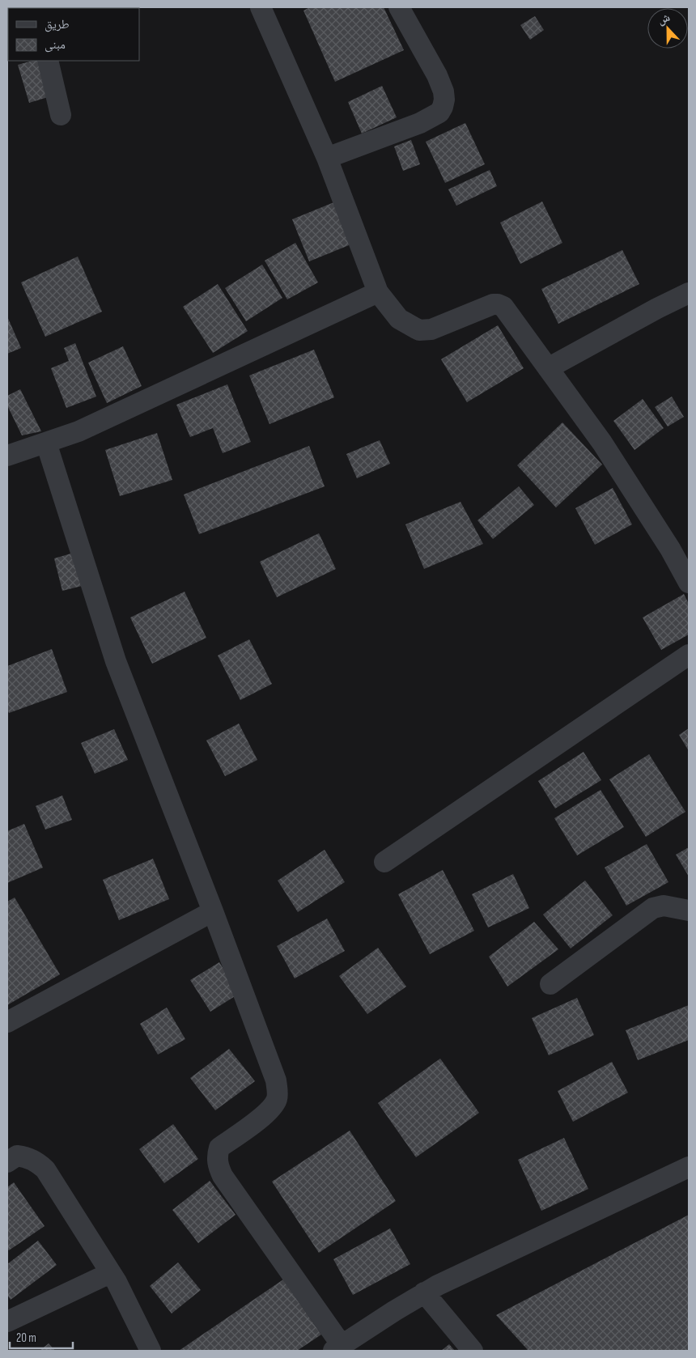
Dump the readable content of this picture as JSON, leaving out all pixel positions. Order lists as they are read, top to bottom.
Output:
{
  "legend": ["طريق", "مبنى"],
  "scale_bar": "20 m",
  "north": "top"
}
